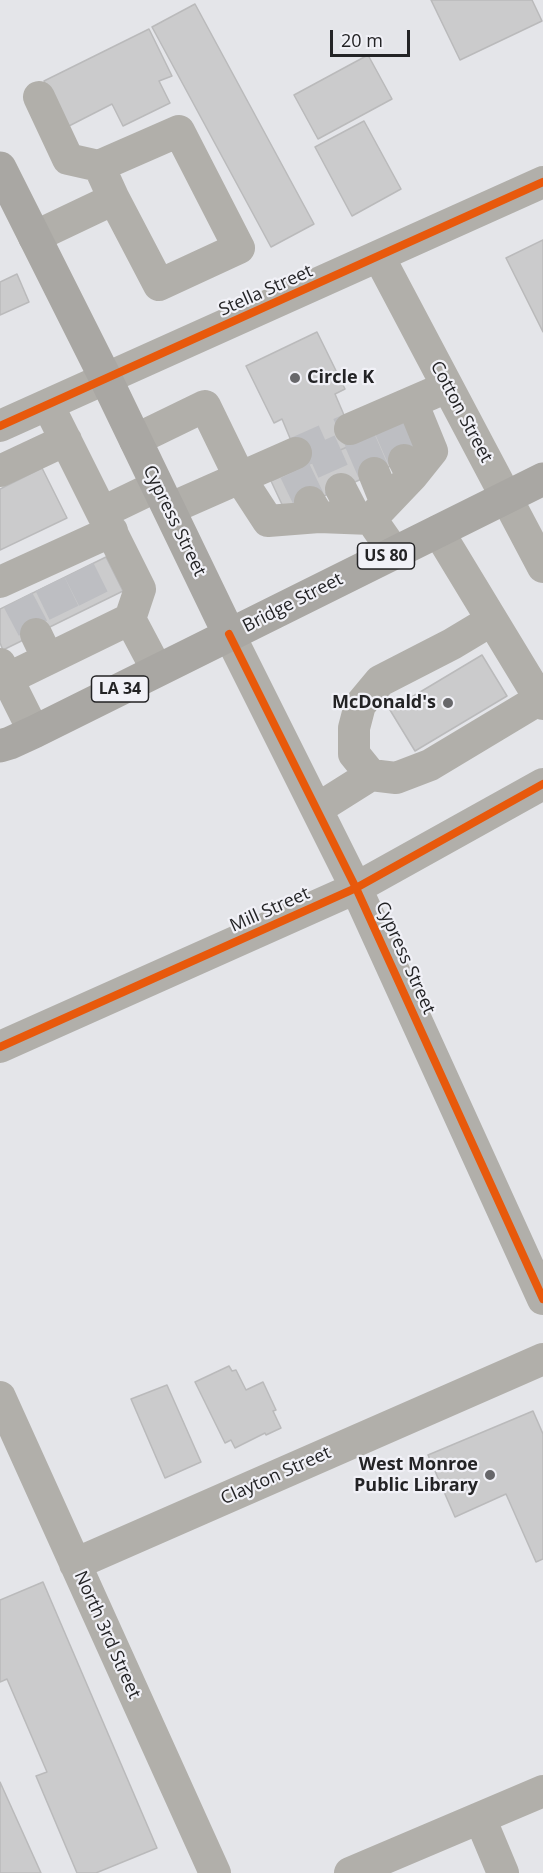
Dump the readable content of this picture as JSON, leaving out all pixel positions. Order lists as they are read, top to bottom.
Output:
{
  "streets": {
    "main road": [
      "Cypress Street",
      "US 80",
      "Bridge Street",
      "LA 34"
    ],
    "street": [
      "Stella Street",
      "Cotton Street",
      "Mill Street",
      "Clayton Street",
      "North 3rd Street"
    ]
  },
  "crossings": [
    ["Stella Street", "Cotton Street"],
    ["Stella Street", "Cypress Street"],
    ["Cotton Street", "Bridge Street"],
    ["Cypress Street", "Bridge Street"],
    ["Cypress Street", "Mill Street"],
    ["Clayton Street", "North 3rd Street"]
  ],
  "places": ["Circle K", "McDonald's", "West Monroe Public Library"],
  "scale_bar": "20 m"
}
